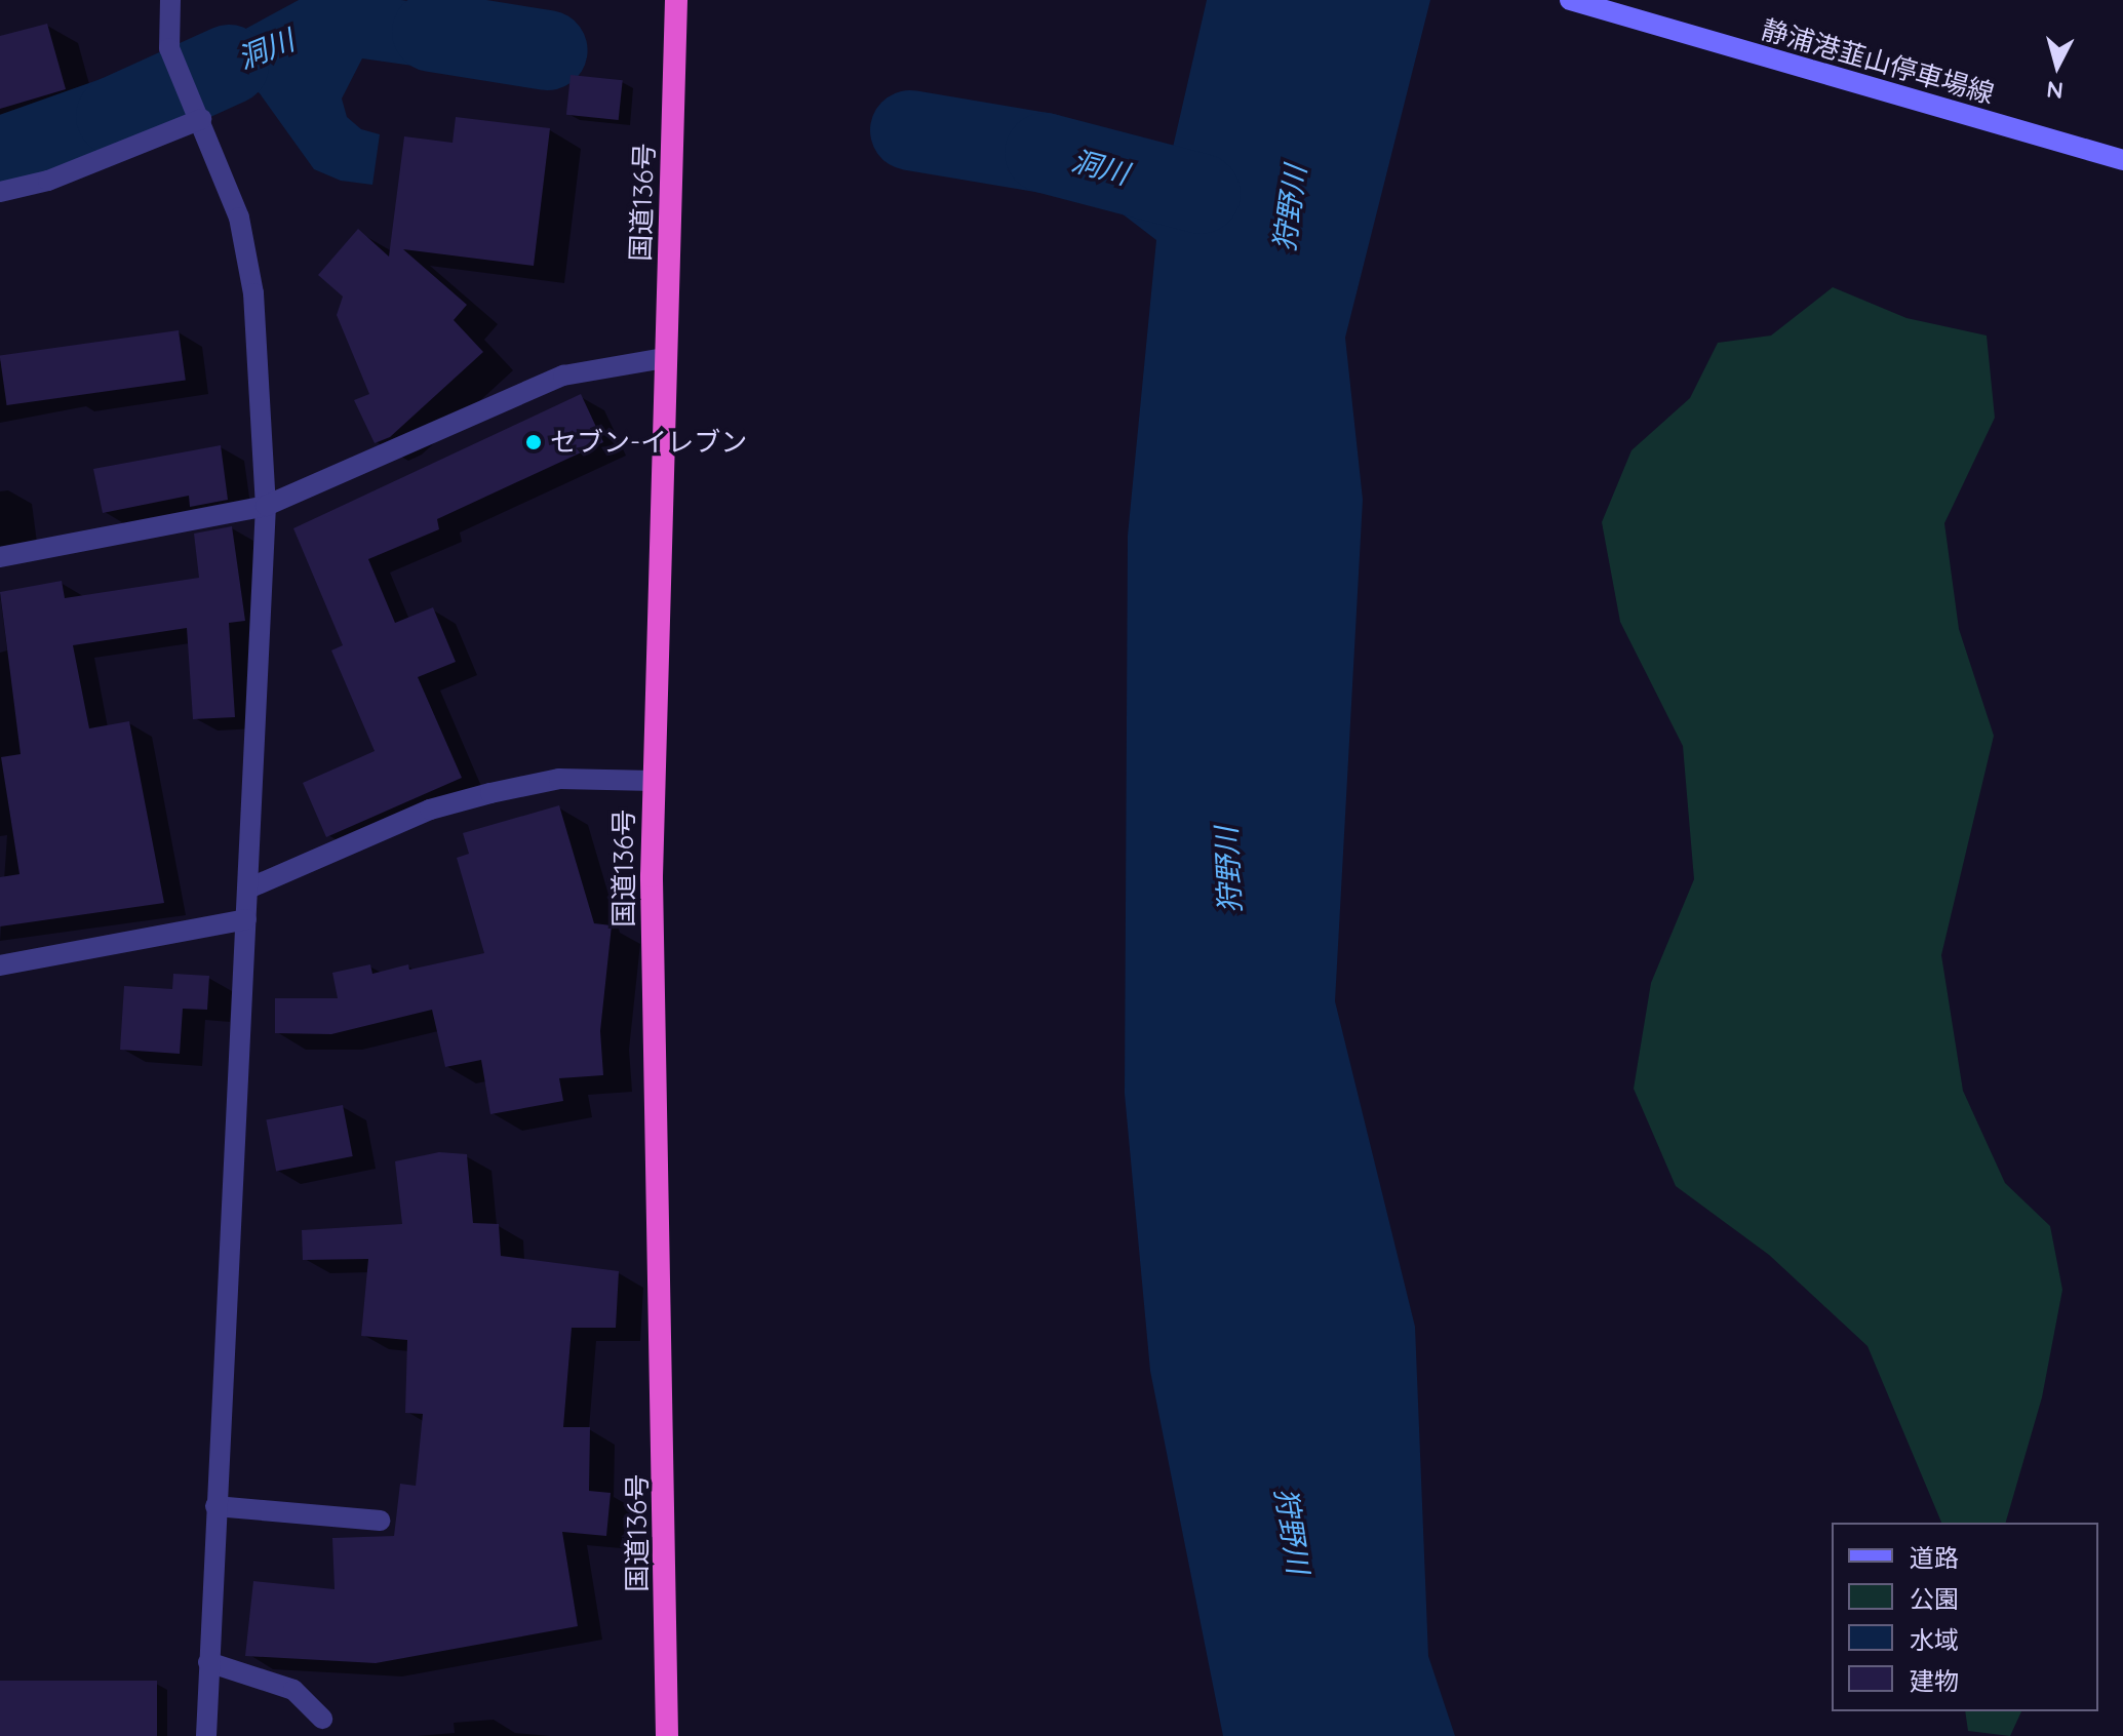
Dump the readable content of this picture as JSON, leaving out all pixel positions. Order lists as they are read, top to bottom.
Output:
{
  "streets": {
    "highway": ["国道136号"],
    "main road": ["静浦港韮山停車場線"]
  },
  "water": ["洞川", "狩野川"],
  "places": ["セブン-イレブン"],
  "legend": [
    "道路",
    "公園",
    "水域",
    "建物"
  ],
  "north": "bottom"
}
